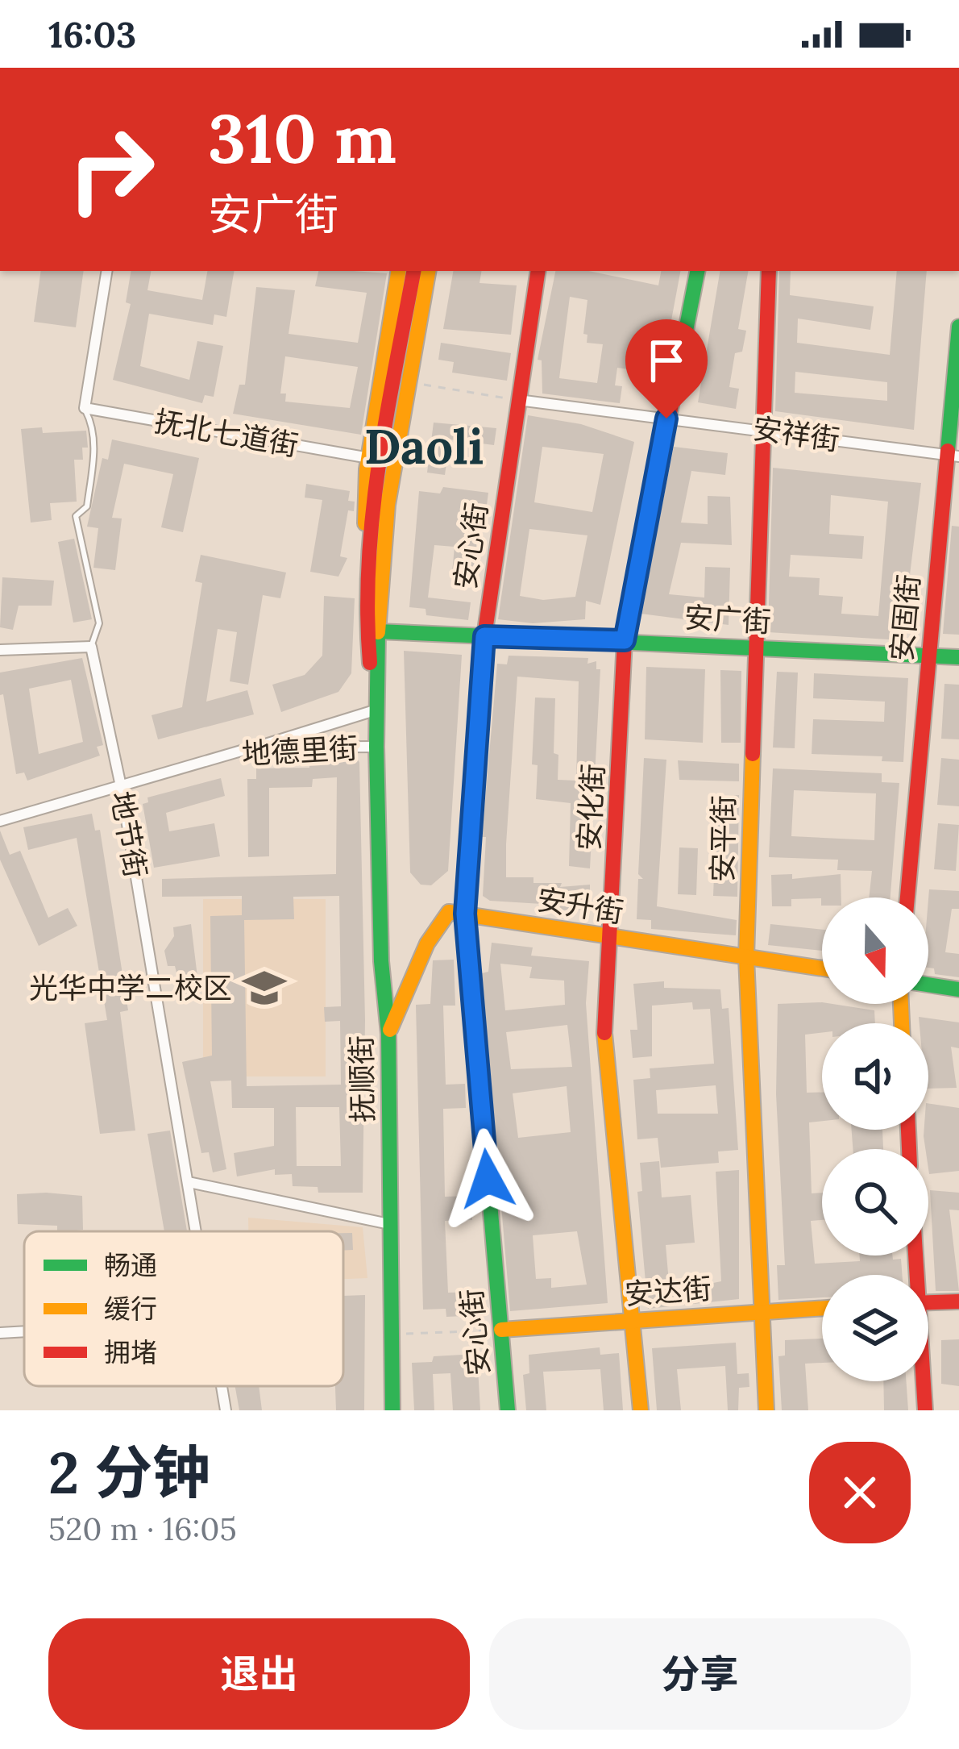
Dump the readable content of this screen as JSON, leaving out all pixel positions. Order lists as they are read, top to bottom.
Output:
{
  "streets": {
    "street": [
      "抚北七道街",
      "安祥街",
      "安心街",
      "安固街",
      "安广街",
      "地德里街",
      "安化街",
      "地节街",
      "安平街",
      "安升街",
      "抚顺街",
      "安达街"
    ]
  },
  "crossings": [
    ["抚北七道街", "地节街"],
    ["安祥街", "安心街"],
    ["安祥街", "安固街"],
    ["安祥街", "安化街"],
    ["安祥街", "安平街"],
    ["安心街", "安广街"],
    ["安心街", "安升街"],
    ["安心街", "安达街"],
    ["安固街", "安广街"],
    ["安广街", "安化街"],
    ["安广街", "安平街"],
    ["地德里街", "地节街"],
    ["地德里街", "抚顺街"],
    ["安化街", "安升街"],
    ["安化街", "安达街"],
    ["安平街", "安升街"],
    ["安平街", "安达街"]
  ],
  "districts": ["Daoli"],
  "places": {
    "school or university": ["光华中学二校区"]
  },
  "legend": ["畅通", "缓行", "拥堵"],
  "north": "bottom",
  "page": {
    "status": "16:03",
    "turn": ["310 m", "安广街"],
    "heading": ["2 分钟", "520 m · 16:05"],
    "buttons": ["退出", "分享"]
  }
}
